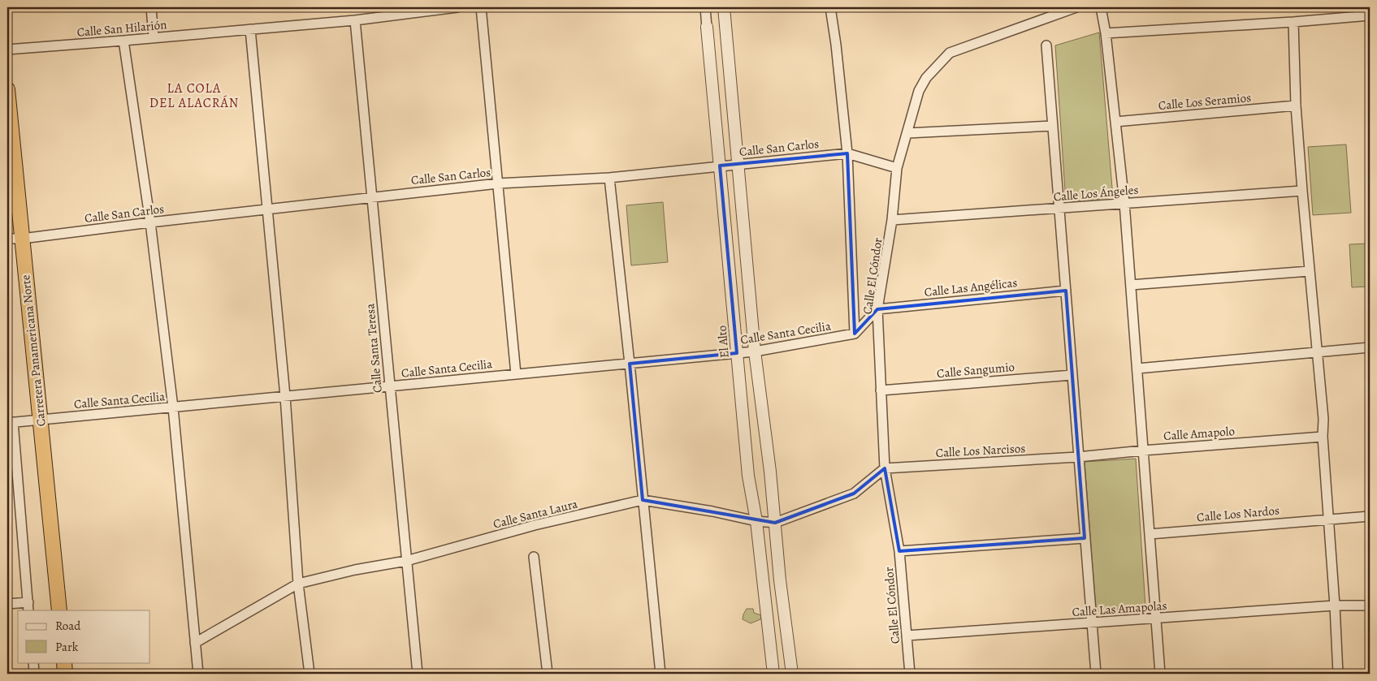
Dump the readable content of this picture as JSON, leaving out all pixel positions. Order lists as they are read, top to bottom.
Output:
{
  "streets": {
    "highway": ["Carretera Panamericana Norte"],
    "street": [
      "Calle San Hilarión",
      "Calle Los Seramios",
      "Calle San Carlos",
      "Calle Los Ángeles",
      "Calle El Cóndor",
      "Calle Las Angélicas",
      "Calle Santa Cecilia",
      "El Alto",
      "Calle Santa Teresa",
      "Calle Sangumio",
      "Calle Amapolo",
      "Calle Los Narcisos",
      "Calle Santa Laura",
      "Calle Los Nardos",
      "Calle Las Amapolas"
    ]
  },
  "crossings": [
    ["Calle San Hilarión", "Calle Santa Teresa"],
    ["Calle San Carlos", "Calle El Cóndor"],
    ["Calle San Carlos", "El Alto"],
    ["Calle San Carlos", "Calle Santa Teresa"],
    ["Calle San Carlos", "Carretera Panamericana Norte"],
    ["Calle Los Ángeles", "Calle El Cóndor"],
    ["Calle El Cóndor", "Calle Las Angélicas"],
    ["Calle El Cóndor", "Calle Sangumio"],
    ["Calle El Cóndor", "Calle Los Narcisos"],
    ["Calle El Cóndor", "Calle Santa Laura"],
    ["Calle El Cóndor", "Calle Las Amapolas"],
    ["Calle Santa Cecilia", "El Alto"],
    ["Calle Santa Cecilia", "Calle Santa Teresa"],
    ["Calle Santa Cecilia", "Carretera Panamericana Norte"],
    ["El Alto", "Calle Santa Laura"],
    ["Calle Santa Teresa", "Calle Santa Laura"],
    ["Calle Amapolo", "Calle Los Narcisos"],
    ["Calle Los Narcisos", "Calle Santa Laura"]
  ],
  "districts": ["LA COLA DEL ALACRÁN"],
  "legend": ["Road", "Park"]
}
